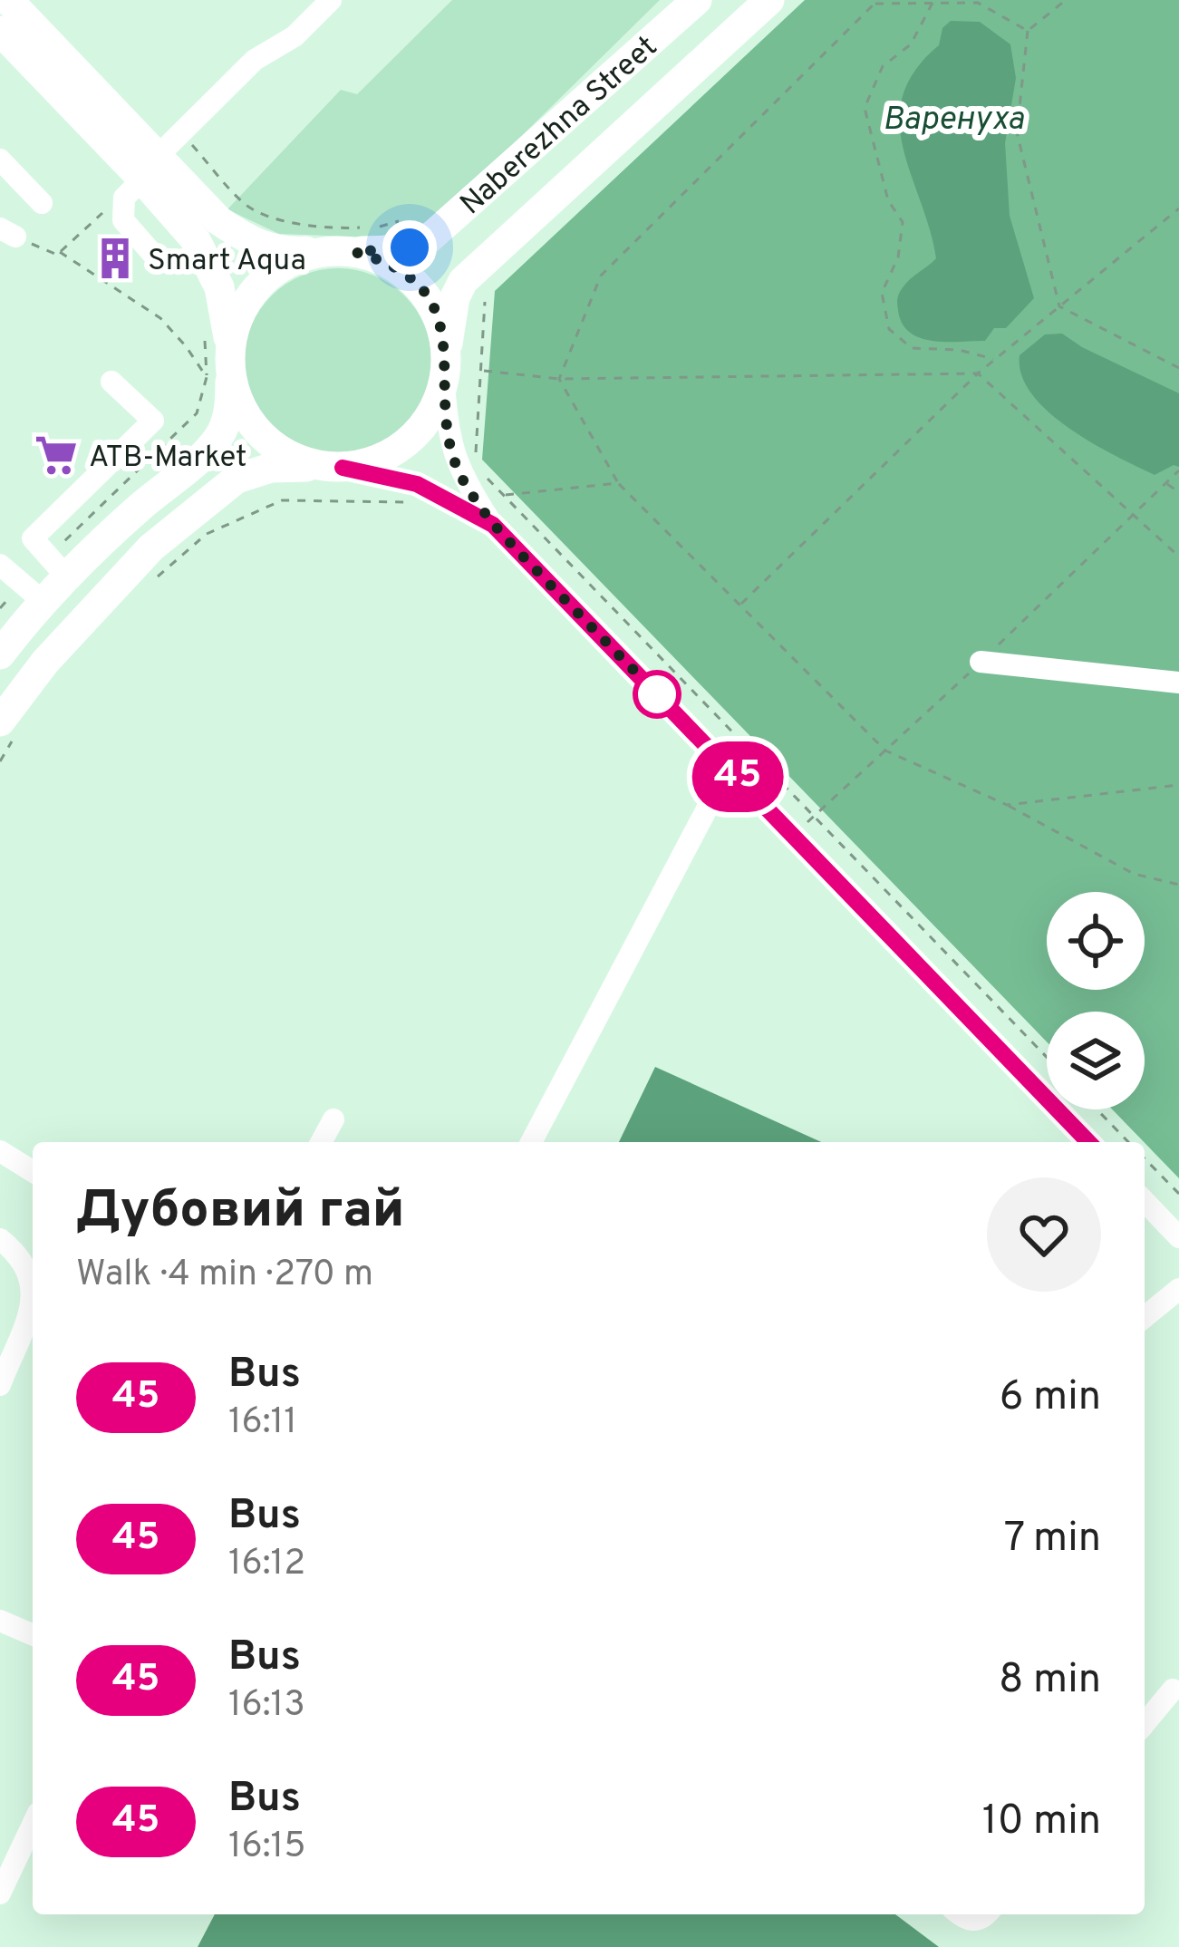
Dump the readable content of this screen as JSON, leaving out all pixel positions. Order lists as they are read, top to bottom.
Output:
{
  "streets": {
    "main road": ["Naberezhna Street"]
  },
  "water": ["Варенуха"],
  "places": {
    "building": ["Smart Aqua"],
    "supermarket": ["ATB-Market"]
  },
  "lines": ["bus line 45"],
  "page": {
    "on_map": "45",
    "heading": ["Дубовий гай", "Walk · 4 min · 270 m"],
    "list": [
      {
        "mark": "45",
        "name": "Bus",
        "note": "16:11",
        "value": "6 min"
      },
      {
        "mark": "45",
        "name": "Bus",
        "note": "16:12",
        "value": "7 min"
      },
      {
        "mark": "45",
        "name": "Bus",
        "note": "16:13",
        "value": "8 min"
      },
      {
        "mark": "45",
        "name": "Bus",
        "note": "16:15",
        "value": "10 min"
      }
    ]
  }
}
